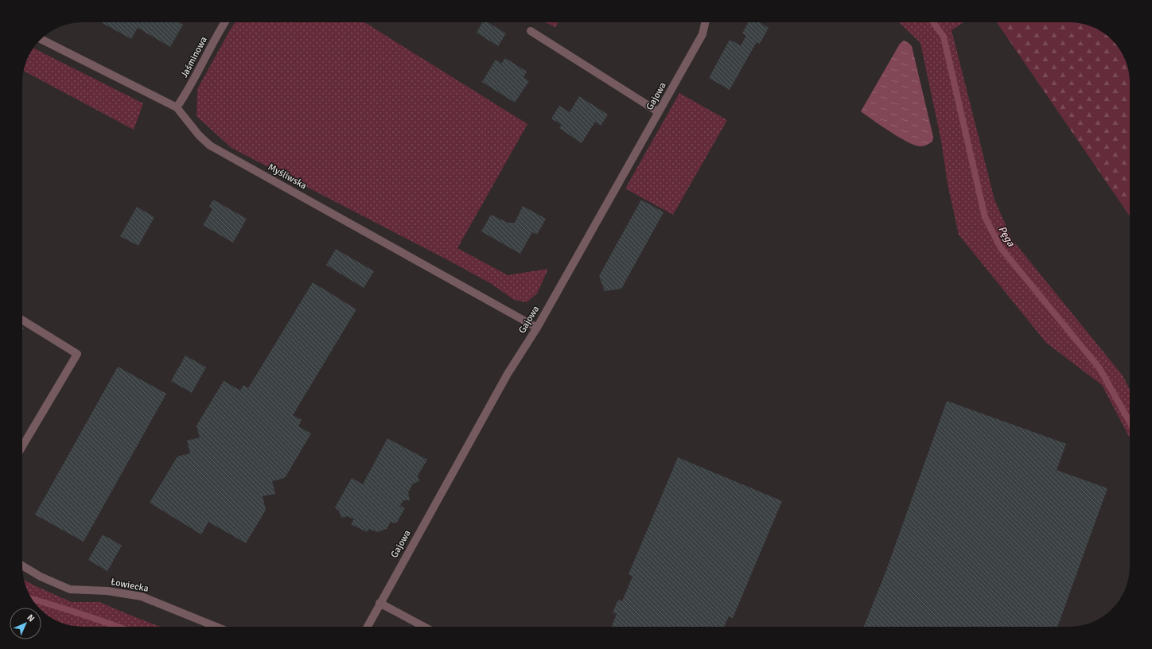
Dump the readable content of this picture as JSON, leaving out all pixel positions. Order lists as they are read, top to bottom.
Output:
{
  "streets": {
    "street": [
      "Jaśminowa",
      "Gajowa",
      "Myśliwska",
      "Łowiecka"
    ]
  },
  "crossings": [
    ["Jaśminowa", "Myśliwska"],
    ["Gajowa", "Myśliwska"]
  ],
  "water": ["Pęga"],
  "north": "top right"
}
